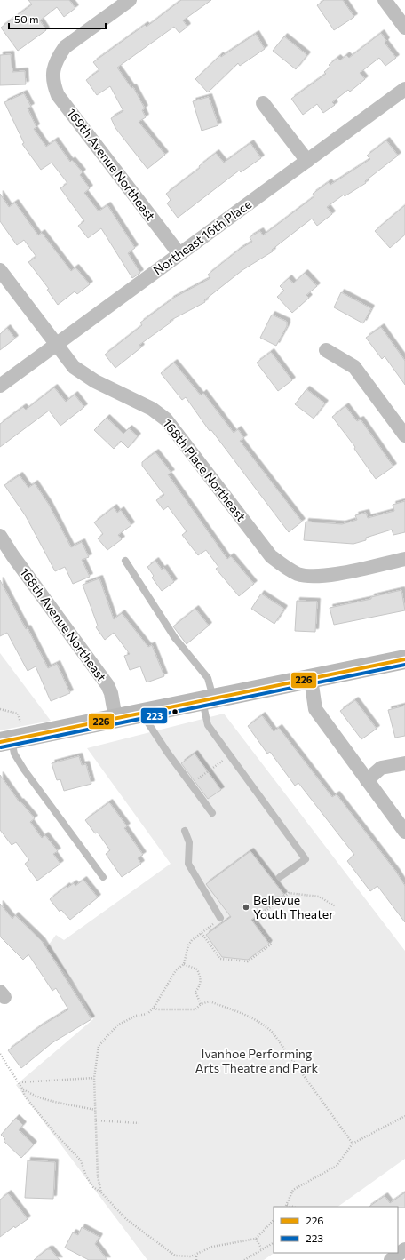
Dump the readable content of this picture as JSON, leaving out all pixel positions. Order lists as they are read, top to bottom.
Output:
{
  "streets": {
    "street": [
      "169th Avenue Northeast",
      "Northeast 16th Place",
      "168th Place Northeast",
      "168th Avenue Northeast"
    ]
  },
  "crossings": [
    ["169th Avenue Northeast", "Northeast 16th Place"],
    ["Northeast 16th Place", "168th Place Northeast"]
  ],
  "parks": ["Ivanhoe Performing Arts Theatre and Park"],
  "places": ["Bellevue Youth Theater"],
  "lines": ["transit line 226", "transit line 223"],
  "legend": ["226", "223"],
  "scale_bar": "50 m"
}
